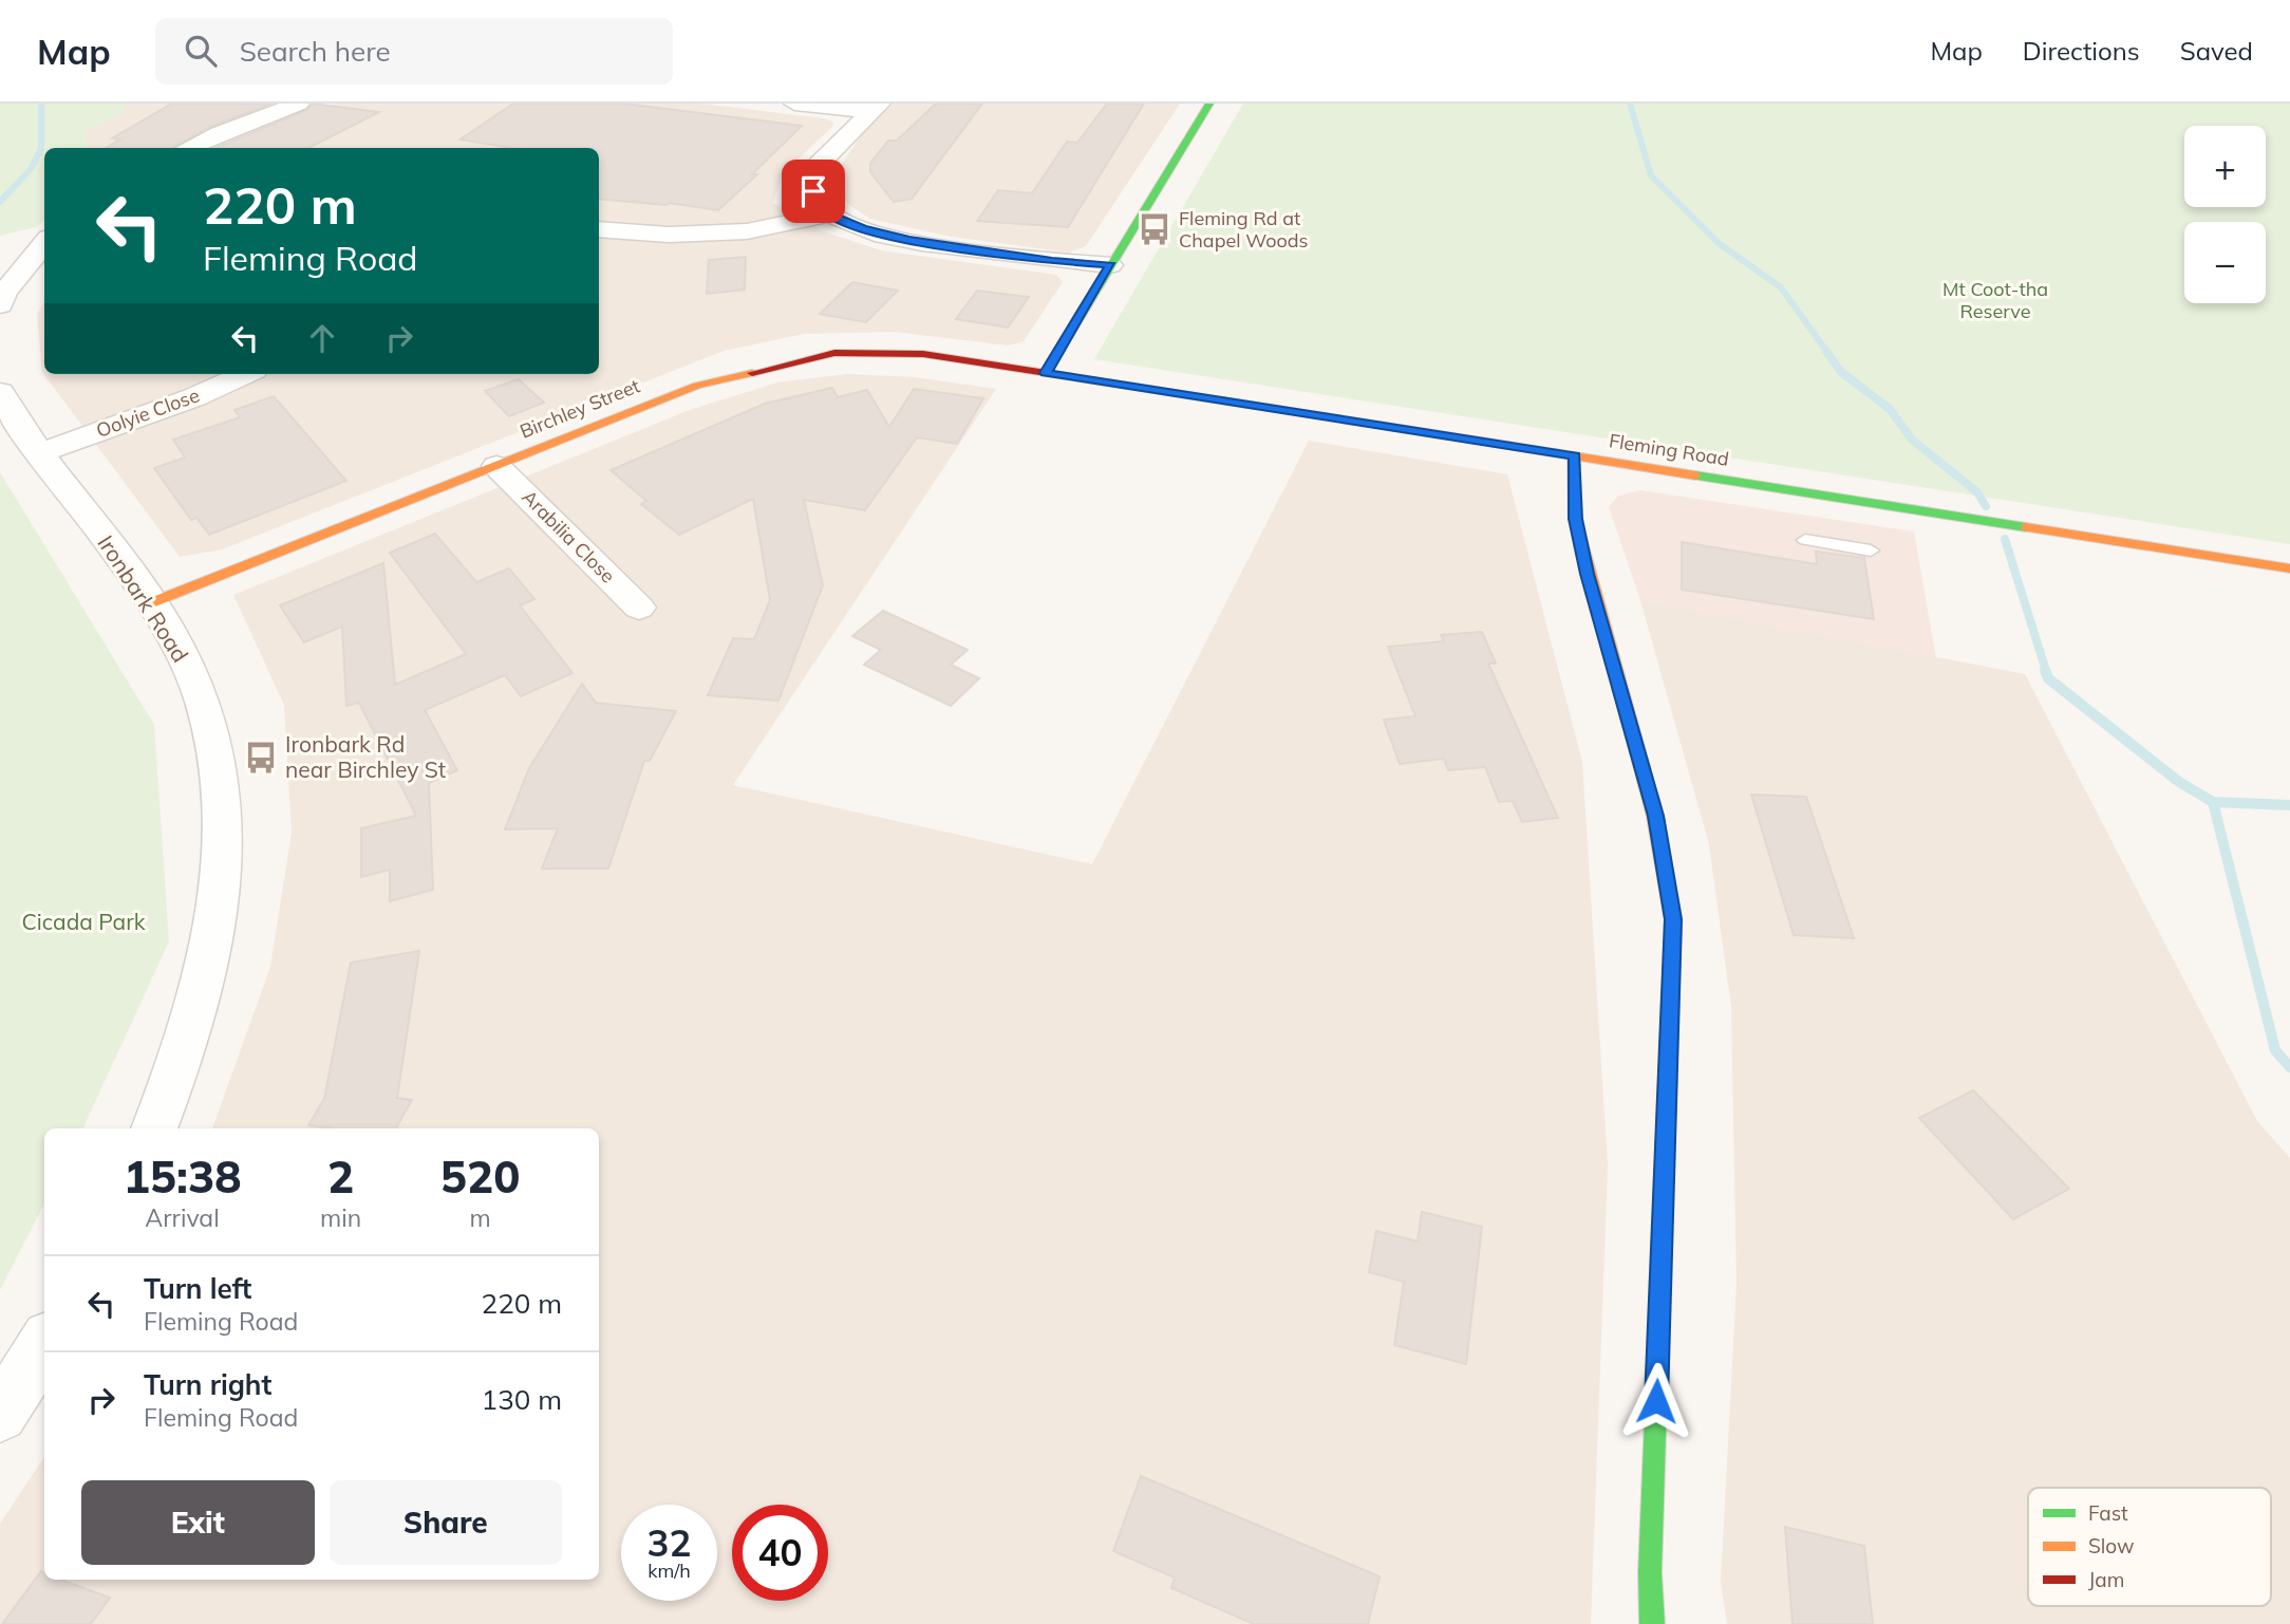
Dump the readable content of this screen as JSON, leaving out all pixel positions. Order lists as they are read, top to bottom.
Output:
{
  "streets": {
    "street": [
      "Birchley Street",
      "Oolyie Close",
      "Fleming Road",
      "Arabilia Close",
      "Ironbark Road"
    ]
  },
  "crossings": [
    ["Birchley Street", "Fleming Road"],
    ["Birchley Street", "Arabilia Close"],
    ["Birchley Street", "Ironbark Road"],
    ["Oolyie Close", "Ironbark Road"]
  ],
  "parks": ["Mt Coot-tha Reserve", "Cicada Park"],
  "places": {
    "bus stop": ["Fleming Rd at Chapel Woods", "Ironbark Rd near Birchley St"]
  },
  "legend": ["Fast", "Slow", "Jam"],
  "page": {
    "header": "Map",
    "search": "Search here",
    "nav": ["Map", "Directions", "Saved"],
    "map_buttons": ["+", "−"],
    "turn": ["220 m", "Fleming Road"],
    "eta": [
      "15:38",
      "Arrival",
      "2",
      "min",
      "520",
      "m"
    ],
    "list": [
      {
        "name": "Turn left",
        "note": "Fleming Road",
        "value": "220 m"
      },
      {
        "name": "Turn right",
        "note": "Fleming Road",
        "value": "130 m"
      }
    ],
    "buttons": ["Exit", "Share"],
    "speed": "32 km/h",
    "limit": "40"
  }
}
